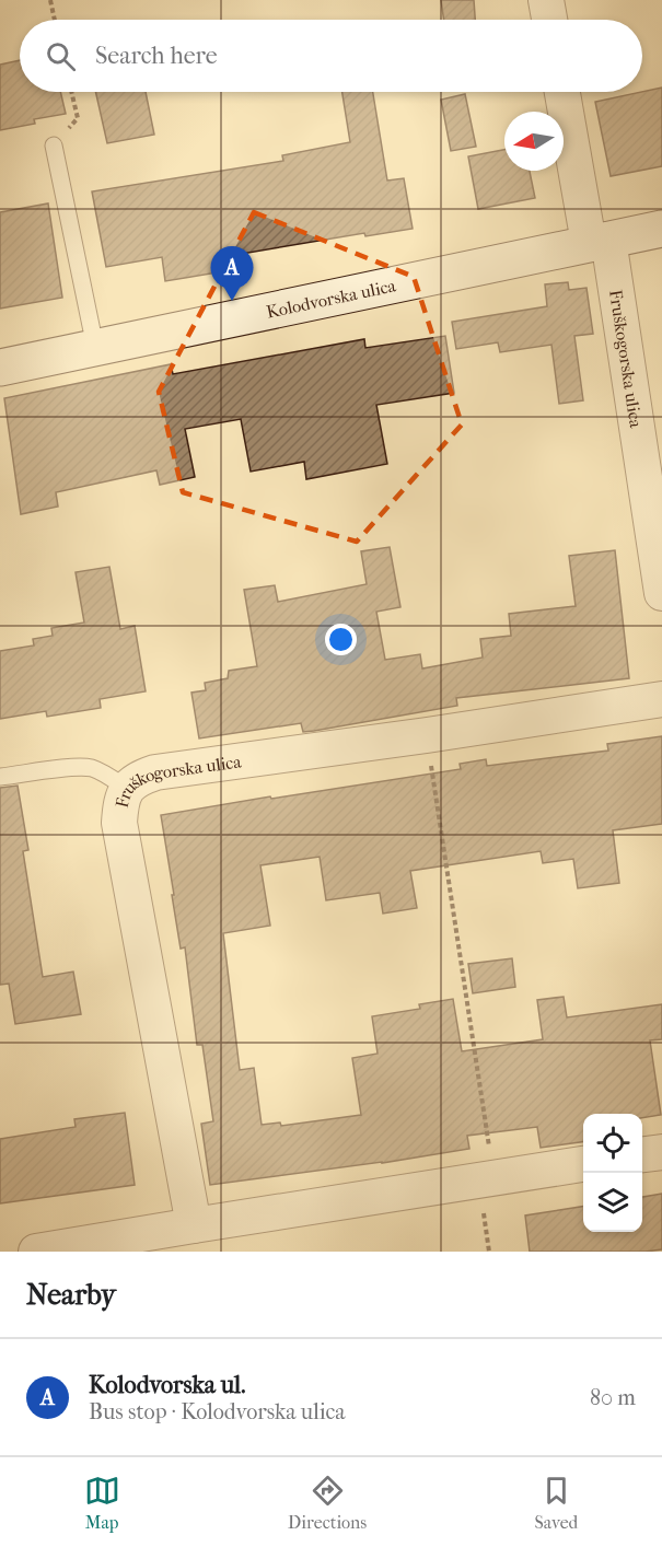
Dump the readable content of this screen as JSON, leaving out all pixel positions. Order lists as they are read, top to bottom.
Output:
{
  "streets": {
    "street": ["Kolodvorska ulica", "Fruškogorska ulica"]
  },
  "crossings": [
    ["Kolodvorska ulica", "Fruškogorska ulica"]
  ],
  "north": "left",
  "page": {
    "search": "Search here",
    "pins": "A",
    "heading": "Nearby",
    "list": [
      {
        "mark": "A",
        "name": "Kolodvorska ul.",
        "note": "Bus stop · Kolodvorska ulica",
        "value": "80 m"
      }
    ],
    "nav": ["Map", "Directions", "Saved"]
  }
}
